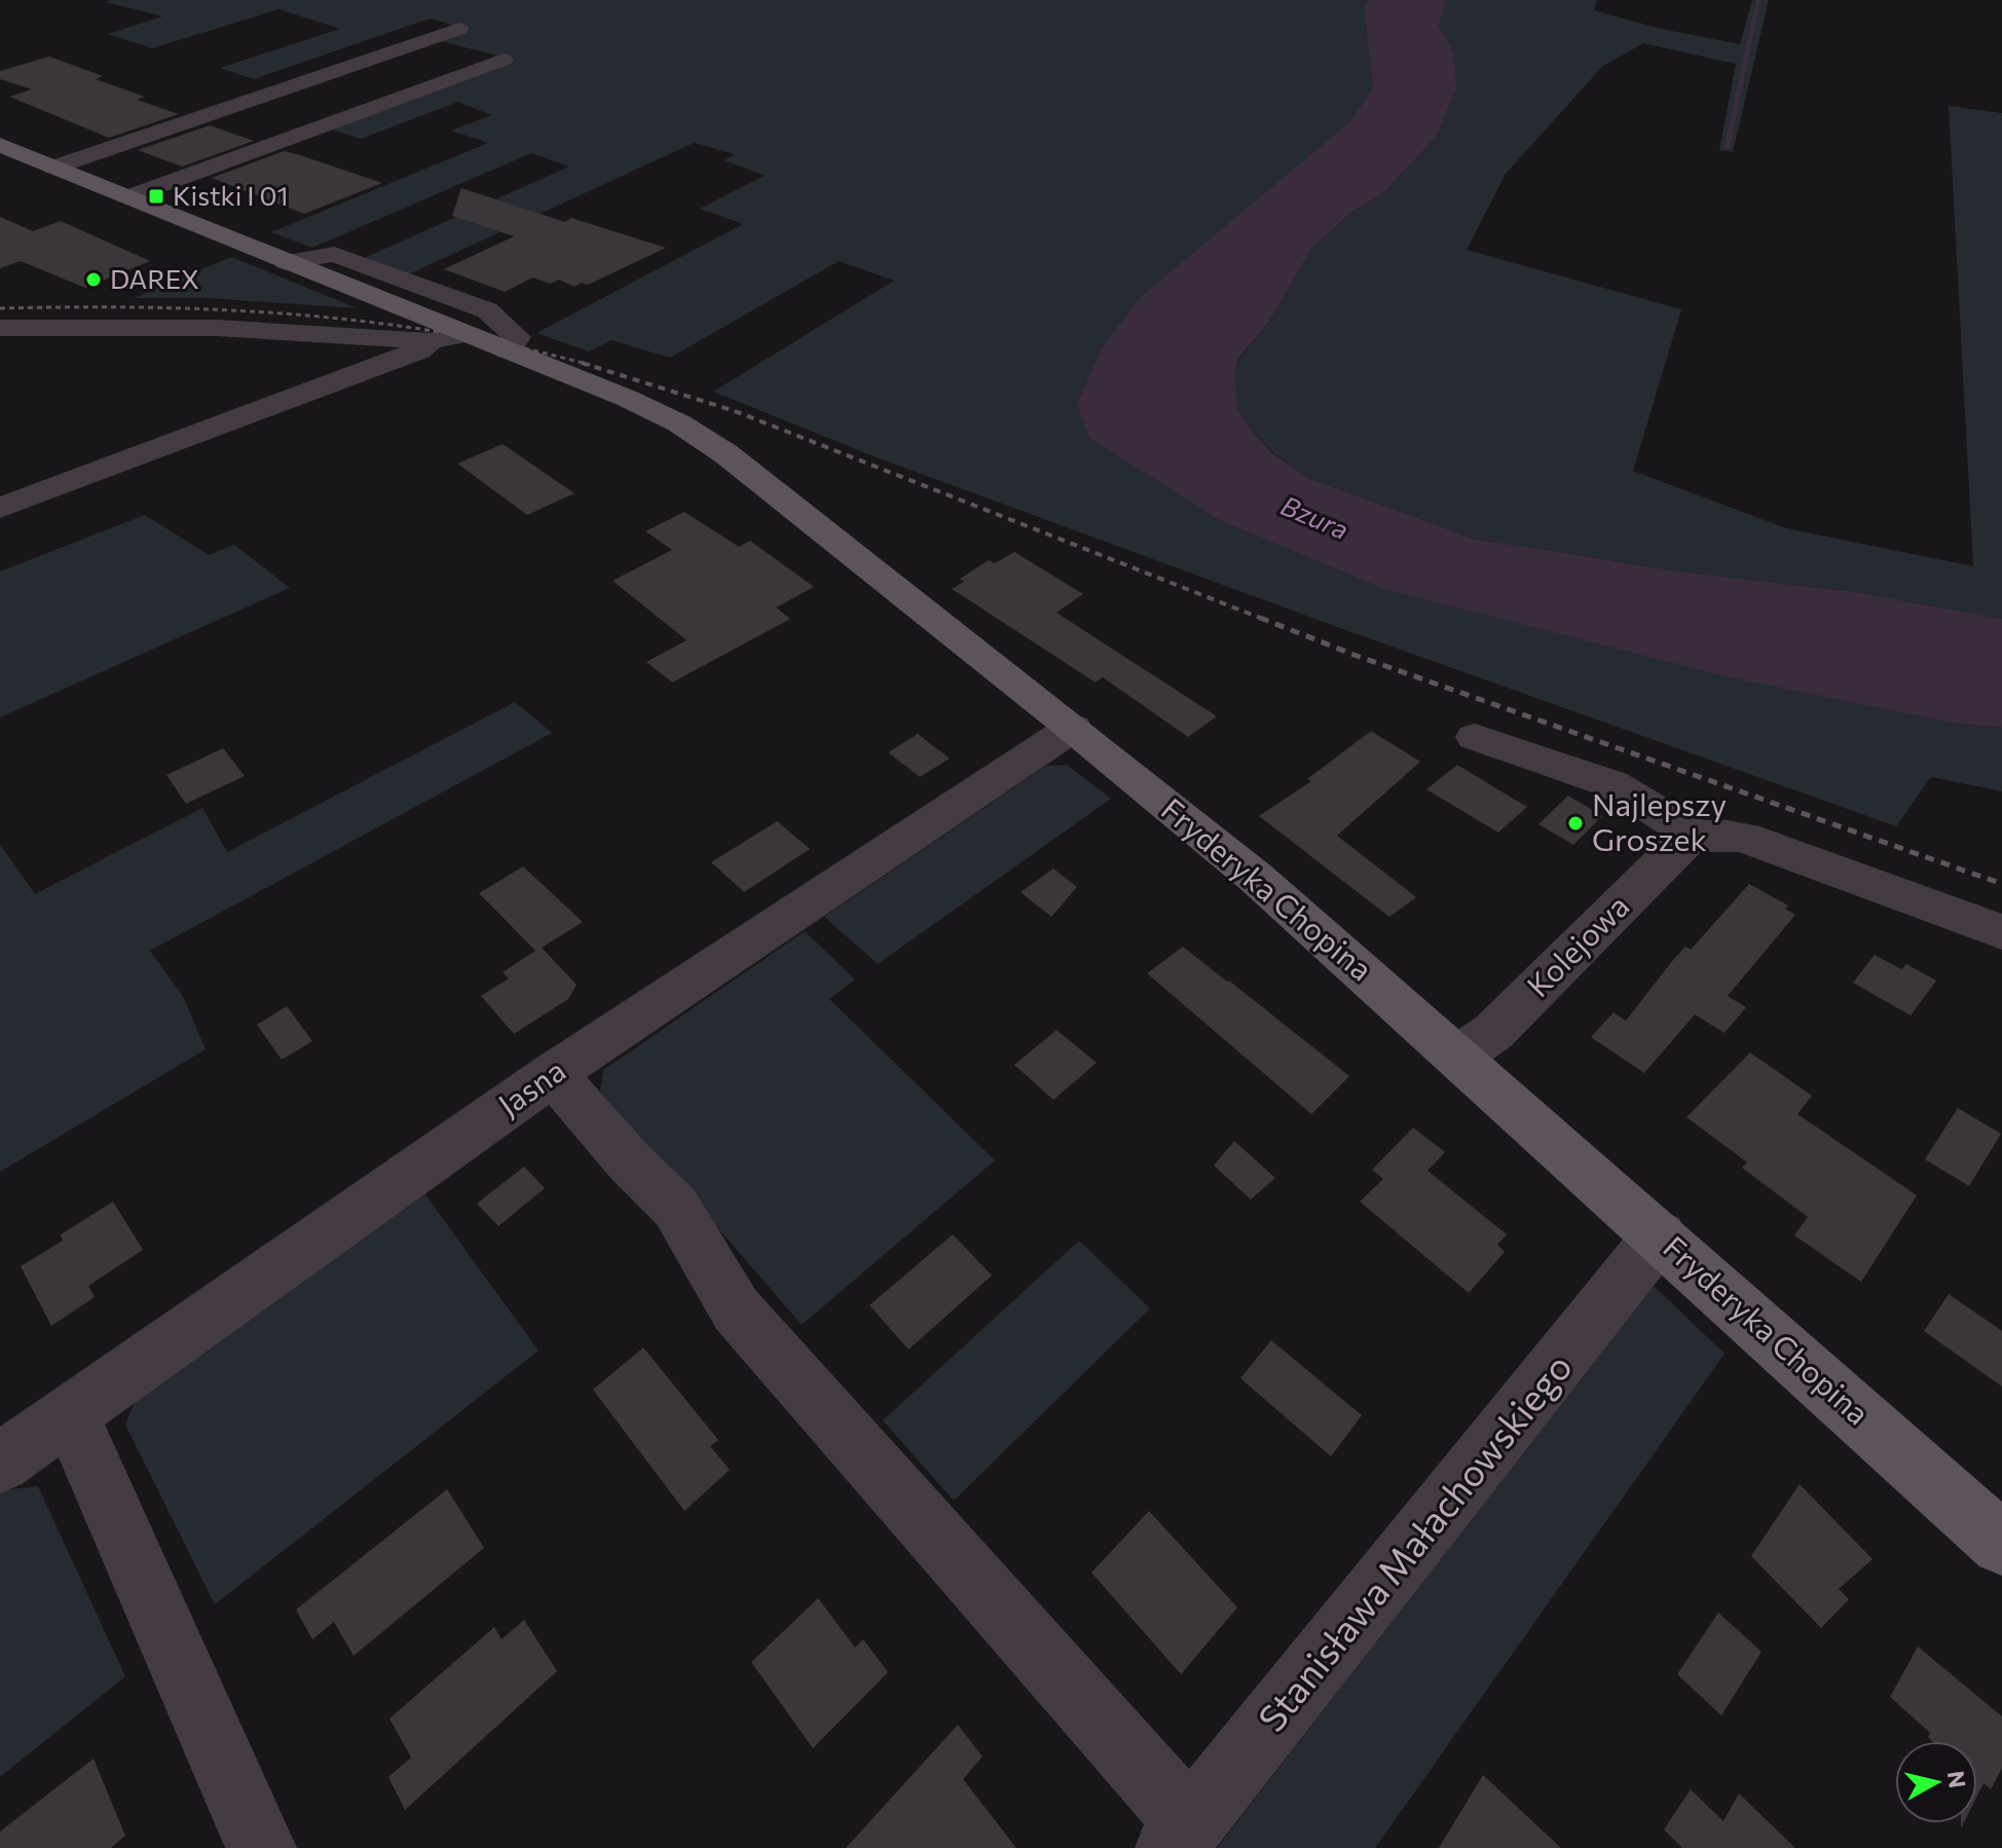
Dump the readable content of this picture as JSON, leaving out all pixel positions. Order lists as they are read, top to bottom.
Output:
{
  "streets": {
    "main road": ["Fryderyka Chopina"],
    "street": ["Kolejowa", "Jasna", "Stanisława Małachowskiego"]
  },
  "crossings": [
    ["Fryderyka Chopina", "Kolejowa"],
    ["Fryderyka Chopina", "Jasna"],
    ["Fryderyka Chopina", "Stanisława Małachowskiego"]
  ],
  "water": ["Bzura"],
  "places": {
    "transit": ["Kistki I 01"],
    "other": ["DAREX", "Najlepszy Groszek"]
  },
  "north": "right"
}
